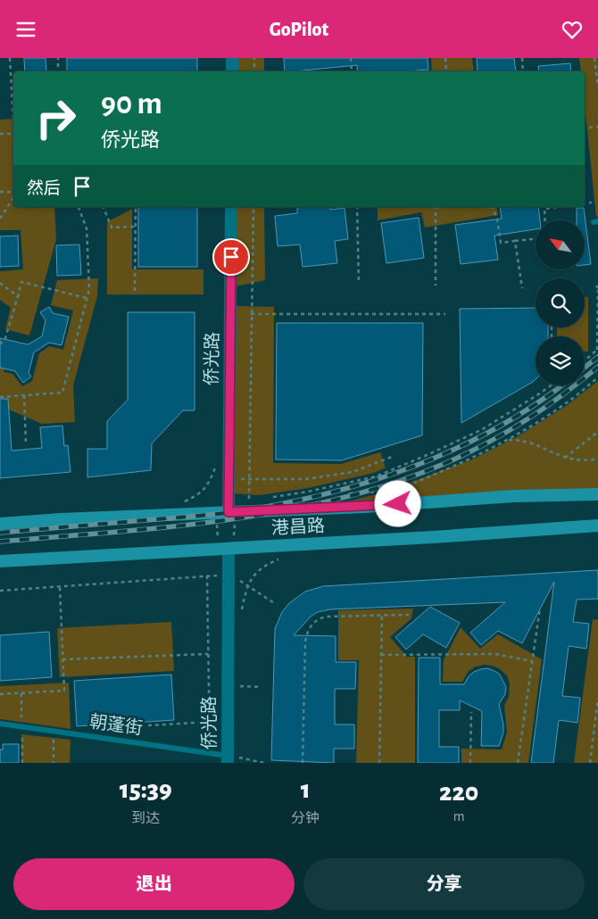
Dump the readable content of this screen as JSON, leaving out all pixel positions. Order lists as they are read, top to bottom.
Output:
{
  "streets": {
    "main road": ["港昌路"],
    "street": ["侨光路"],
    "lane": ["朝蓬街"]
  },
  "crossings": [
    ["侨光路", "港昌路"],
    ["侨光路", "朝蓬街"]
  ],
  "north": "top left",
  "page": {
    "header": "GoPilot",
    "turn": ["90 m", "侨光路"],
    "then": "然后",
    "eta": [
      "15:39",
      "到达",
      "1",
      "分钟",
      "220",
      "m"
    ],
    "buttons": ["退出", "分享"]
  }
}
